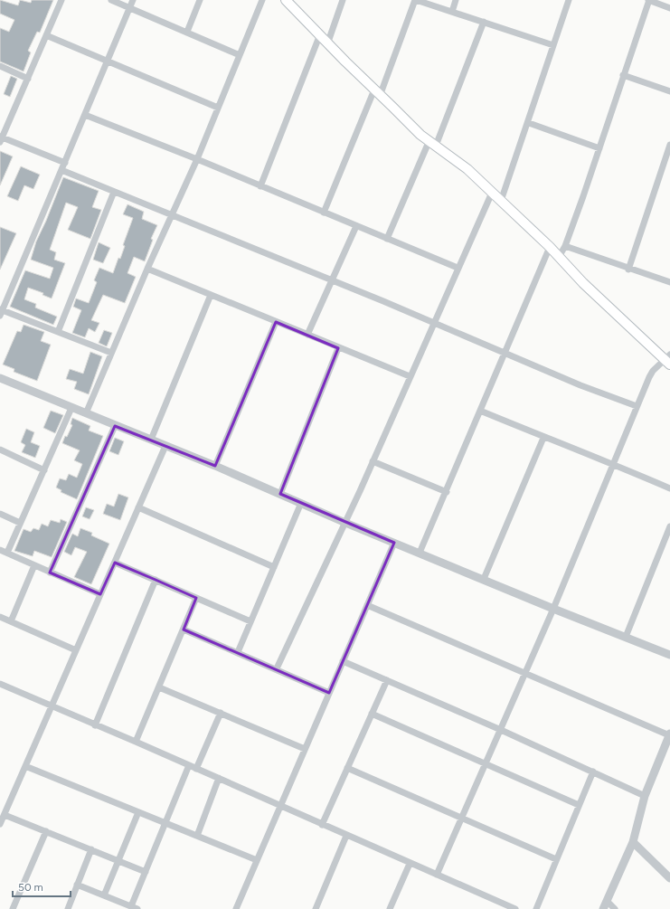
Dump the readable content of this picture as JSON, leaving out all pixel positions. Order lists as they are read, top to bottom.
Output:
{
  "scale_bar": "50 m"
}
